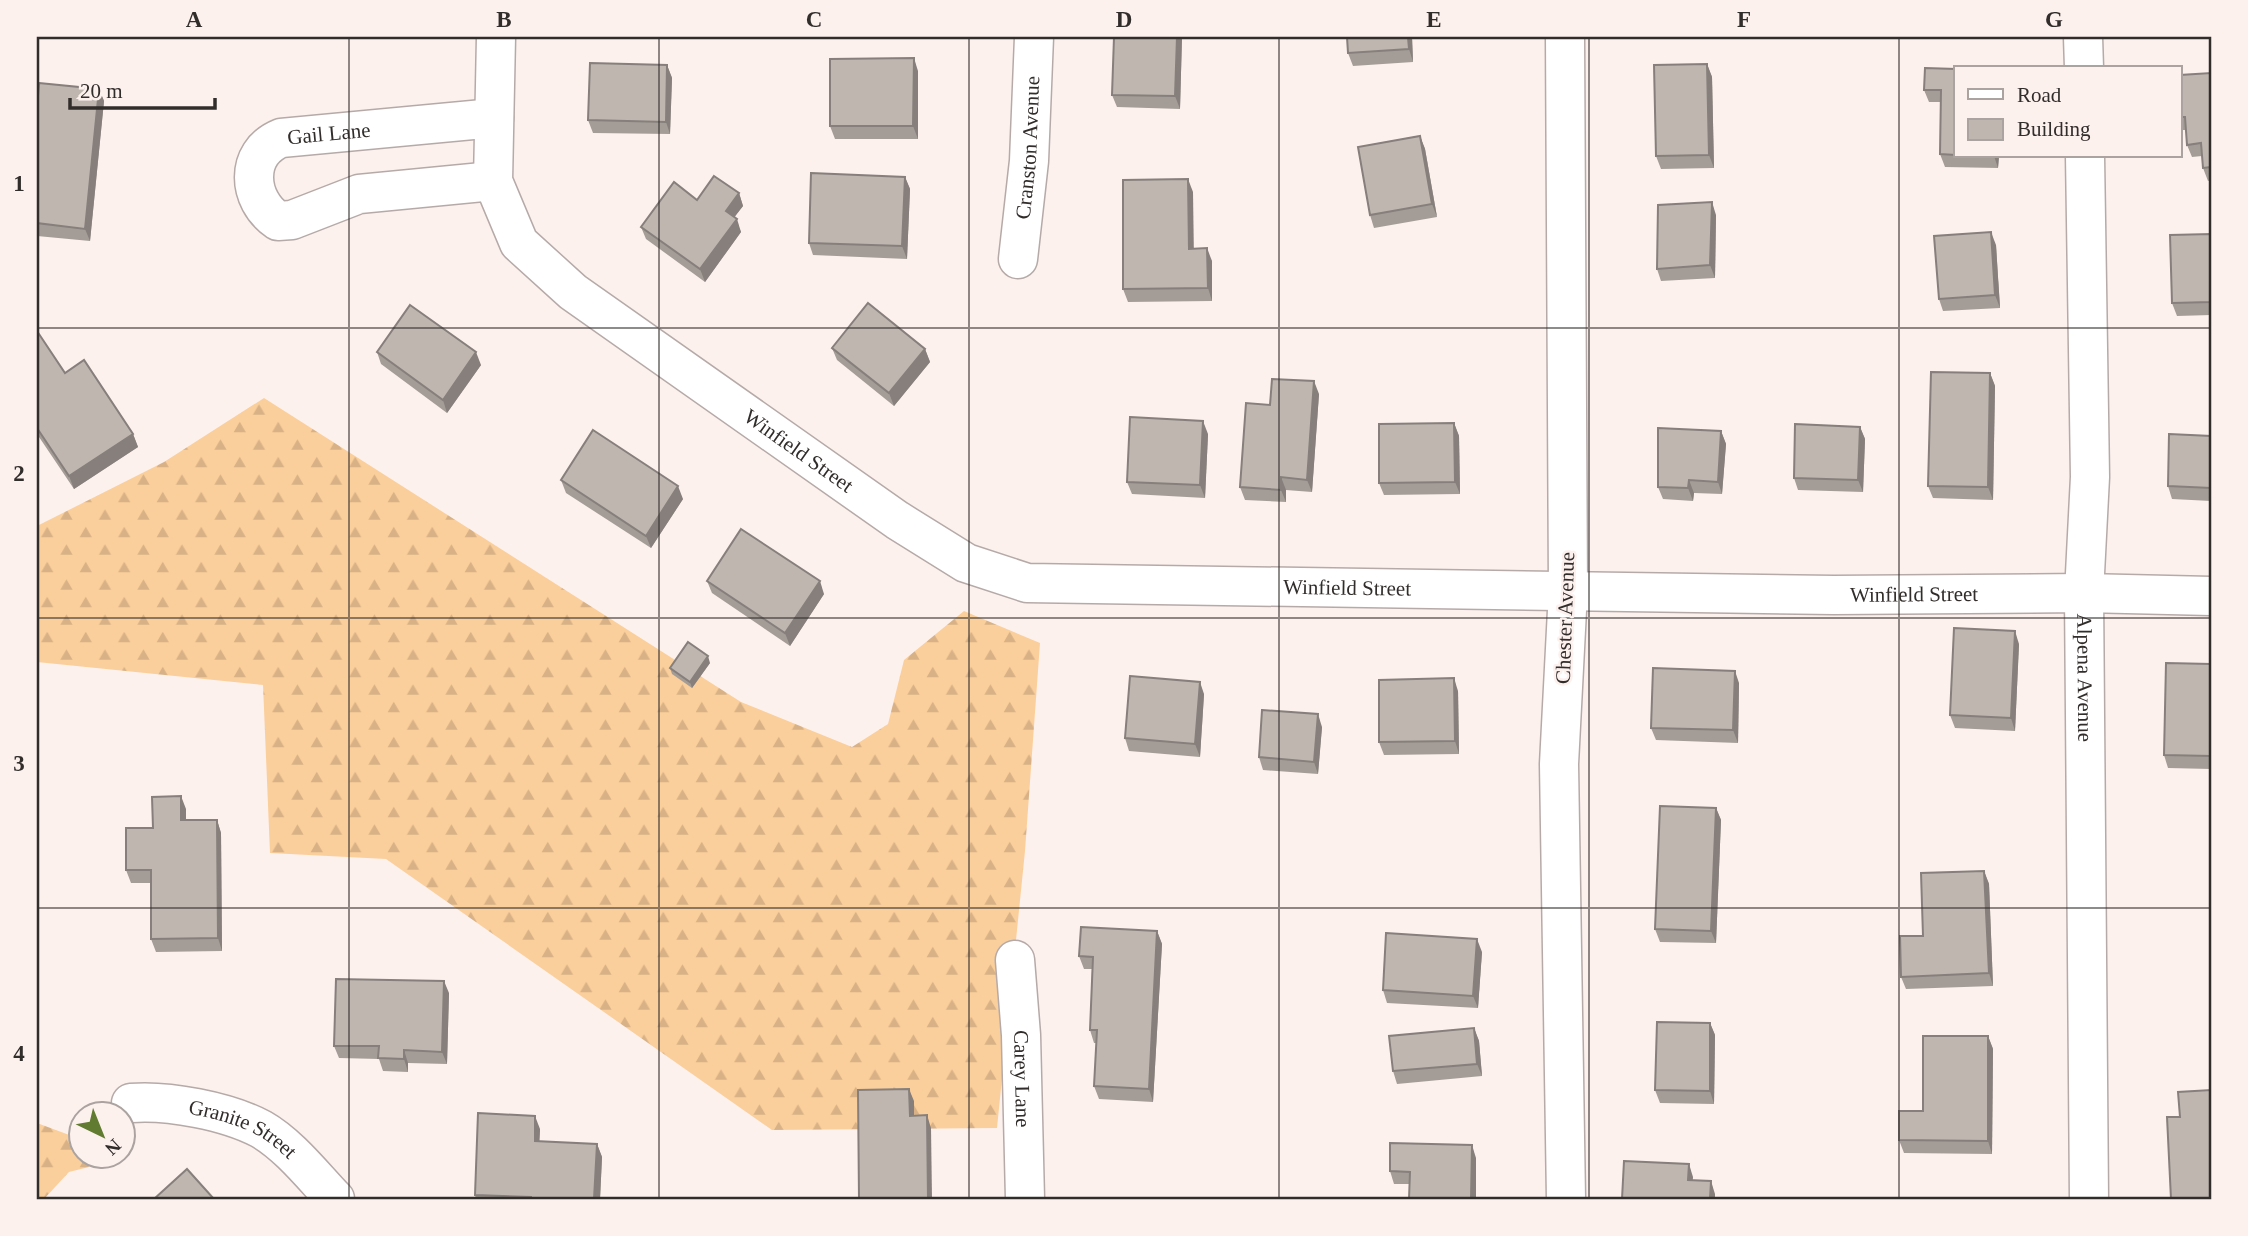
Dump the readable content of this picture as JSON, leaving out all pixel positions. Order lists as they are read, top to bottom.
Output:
{
  "streets": {
    "street": [
      "Gail Lane",
      "Cranston Avenue",
      "Winfield Street",
      "Chester Avenue",
      "Alpena Avenue",
      "Carey Lane",
      "Granite Street"
    ]
  },
  "crossings": [
    ["Gail Lane", "Winfield Street"],
    ["Winfield Street", "Chester Avenue"],
    ["Winfield Street", "Alpena Avenue"]
  ],
  "legend": ["Road", "Building"],
  "scale_bar": "20 m",
  "north": "bottom right",
  "grid": {
    "columns": [
      "A",
      "B",
      "C",
      "D",
      "E",
      "F",
      "G"
    ],
    "rows": [
      "1",
      "2",
      "3",
      "4"
    ]
  }
}
